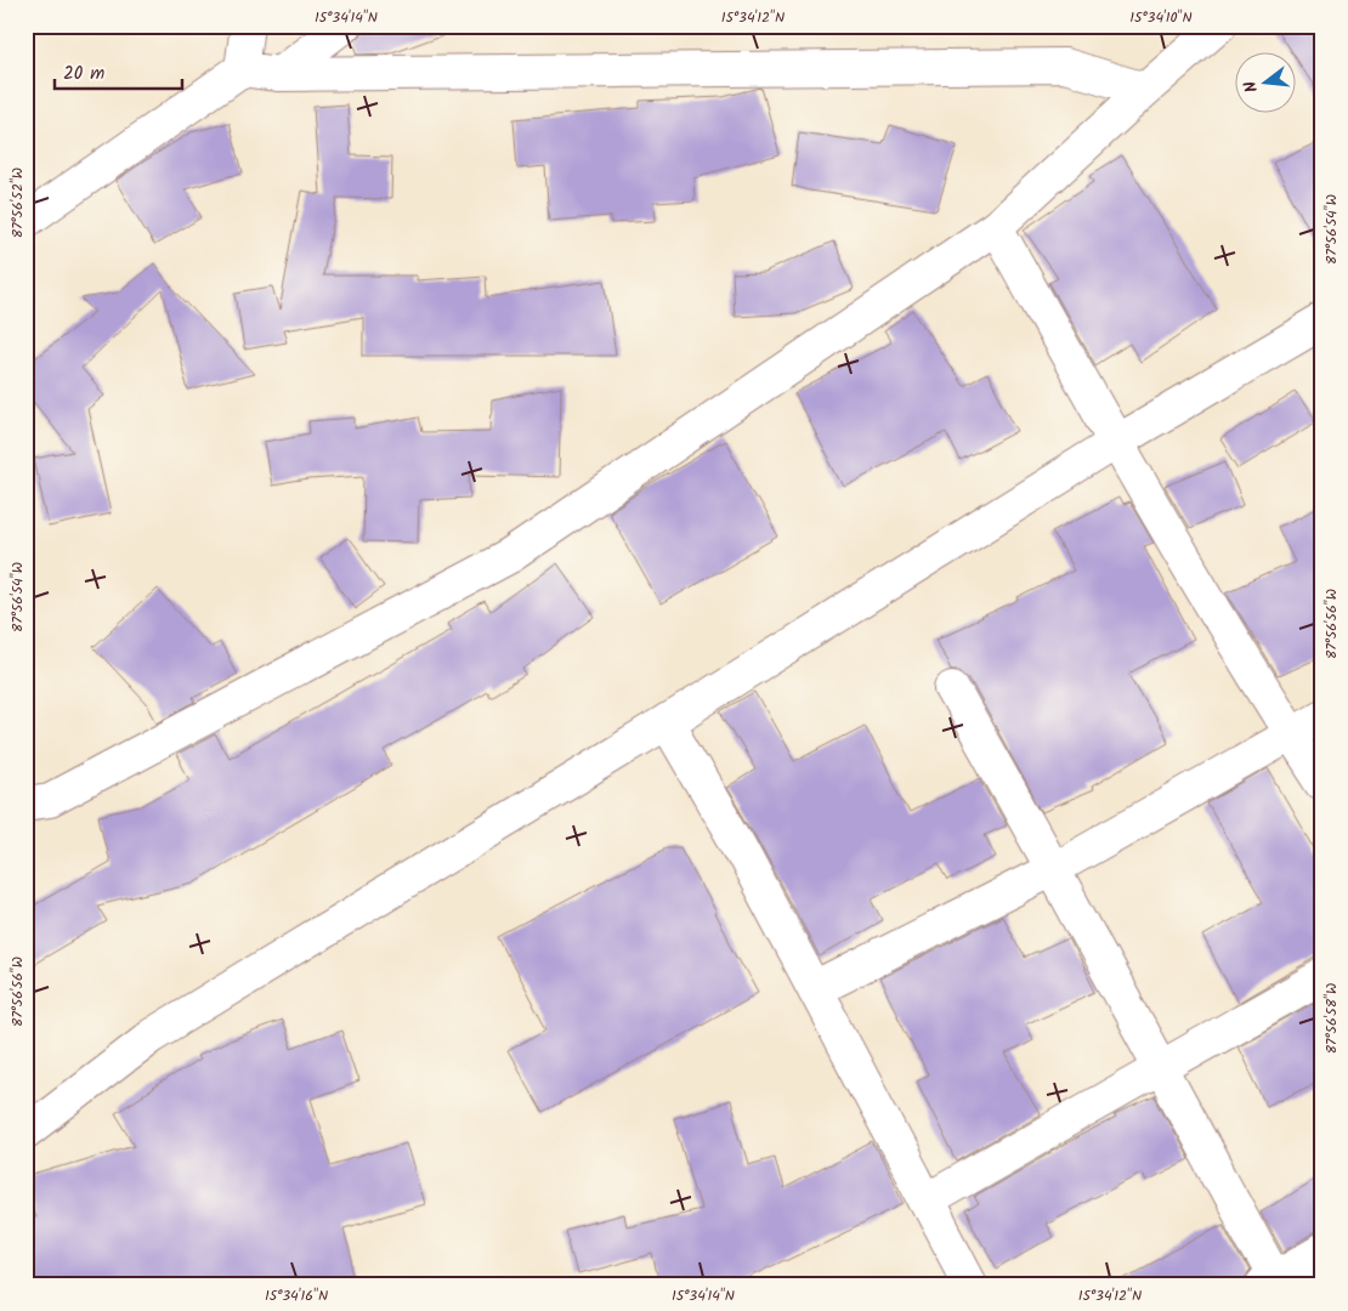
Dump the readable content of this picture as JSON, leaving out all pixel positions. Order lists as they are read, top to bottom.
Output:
{
  "scale_bar": "20 m",
  "north": "left",
  "coordinates": [
    "15°34'14\"N",
    "15°34'12\"N",
    "15°34'10\"N",
    "87°56'52\"W",
    "87°56'54\"W",
    "87°56'56\"W",
    "87°56'58\"W",
    "15°34'16\"N"
  ]
}
